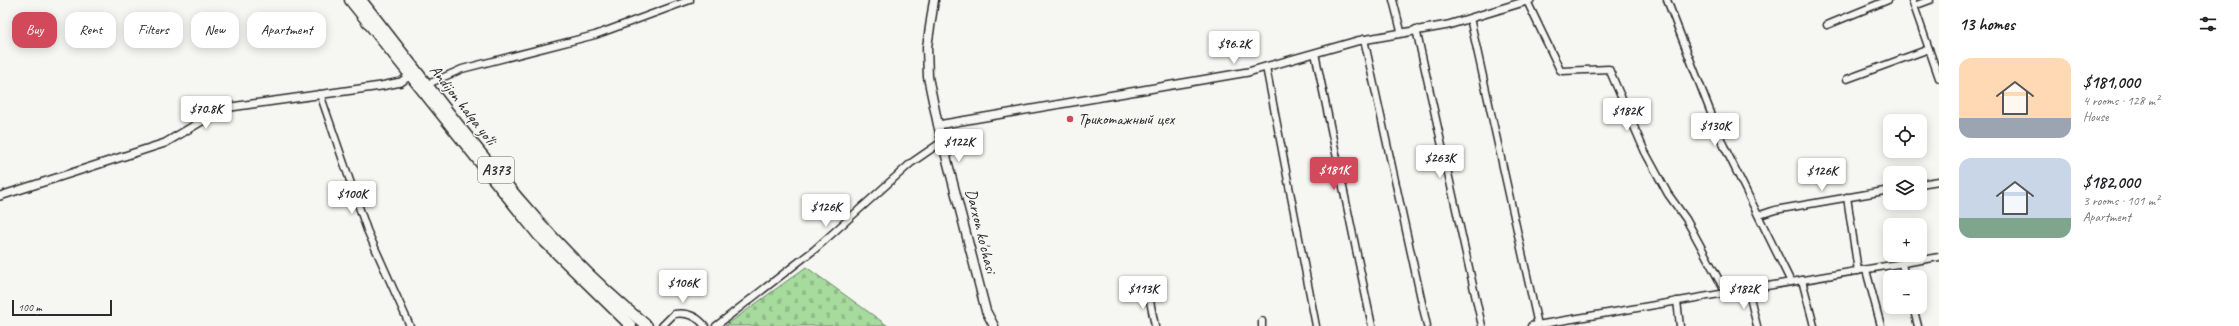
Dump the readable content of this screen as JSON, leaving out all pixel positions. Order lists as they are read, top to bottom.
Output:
{
  "streets": {
    "highway": ["Andijon halqa yo‘li", "A373"],
    "main road": ["Darxon ko'chasi"]
  },
  "places": ["Трикотажный цех"],
  "scale_bar": "100 m",
  "page": {
    "heading": "13 homes",
    "chip": [
      "Buy",
      "Rent",
      "Filters",
      "New",
      "Apartment"
    ],
    "price": [
      "$96.2K",
      "$70.8K",
      "$182K",
      "$130K",
      "$122K",
      "$263K",
      "$181K",
      "$126K",
      "$100K",
      "$126K",
      "$106K",
      "$113K",
      "$182K"
    ],
    "list": [
      {
        "name": "$181,000",
        "note": "4 rooms · 128 m² · House"
      },
      {
        "name": "$182,000",
        "note": "3 rooms · 101 m² · Apartment"
      }
    ],
    "map_buttons": ["+", "−"],
    "scale": "100 m"
  }
}
